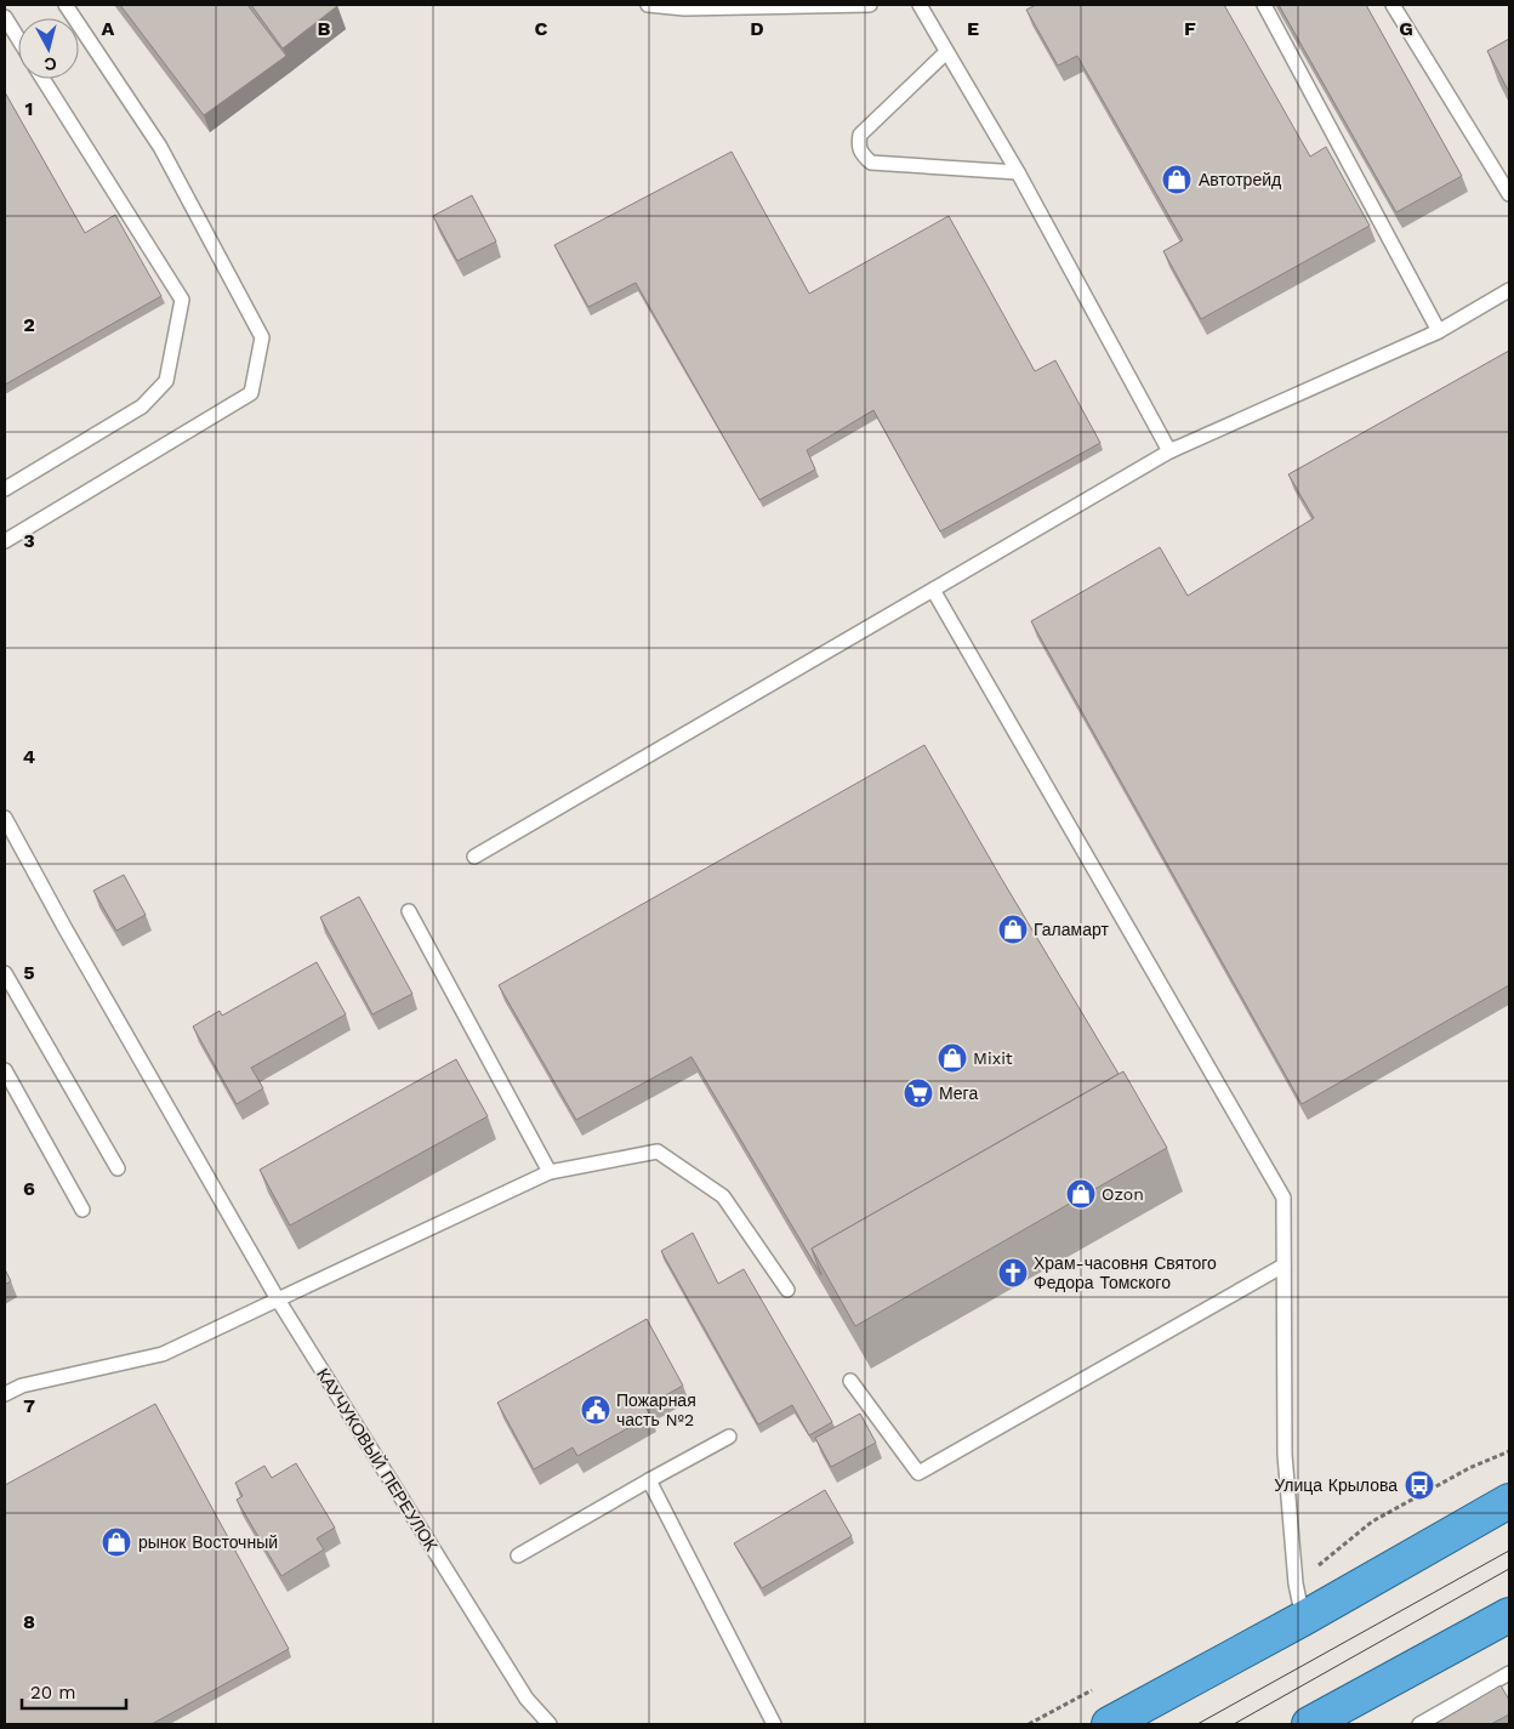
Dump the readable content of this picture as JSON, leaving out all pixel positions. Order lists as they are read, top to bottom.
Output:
{
  "streets": {
    "lane": ["КАУЧУКОВЫЙ ПЕРЕУЛОК"]
  },
  "places": {
    "shop": [
      "Автотрейд",
      "Галамарт",
      "Mixit",
      "Ozon",
      "рынок Восточный"
    ],
    "supermarket": ["Мега"],
    "church": ["Храм-часовня Святого Федора Томского"],
    "public building": ["Пожарная часть №2"],
    "bus stop": ["Улица Крылова"]
  },
  "scale_bar": "20 m",
  "north": "bottom",
  "grid": {
    "columns": [
      "A",
      "B",
      "C",
      "D",
      "E",
      "F",
      "G"
    ],
    "rows": [
      "1",
      "2",
      "3",
      "4",
      "5",
      "6",
      "7",
      "8"
    ]
  }
}
